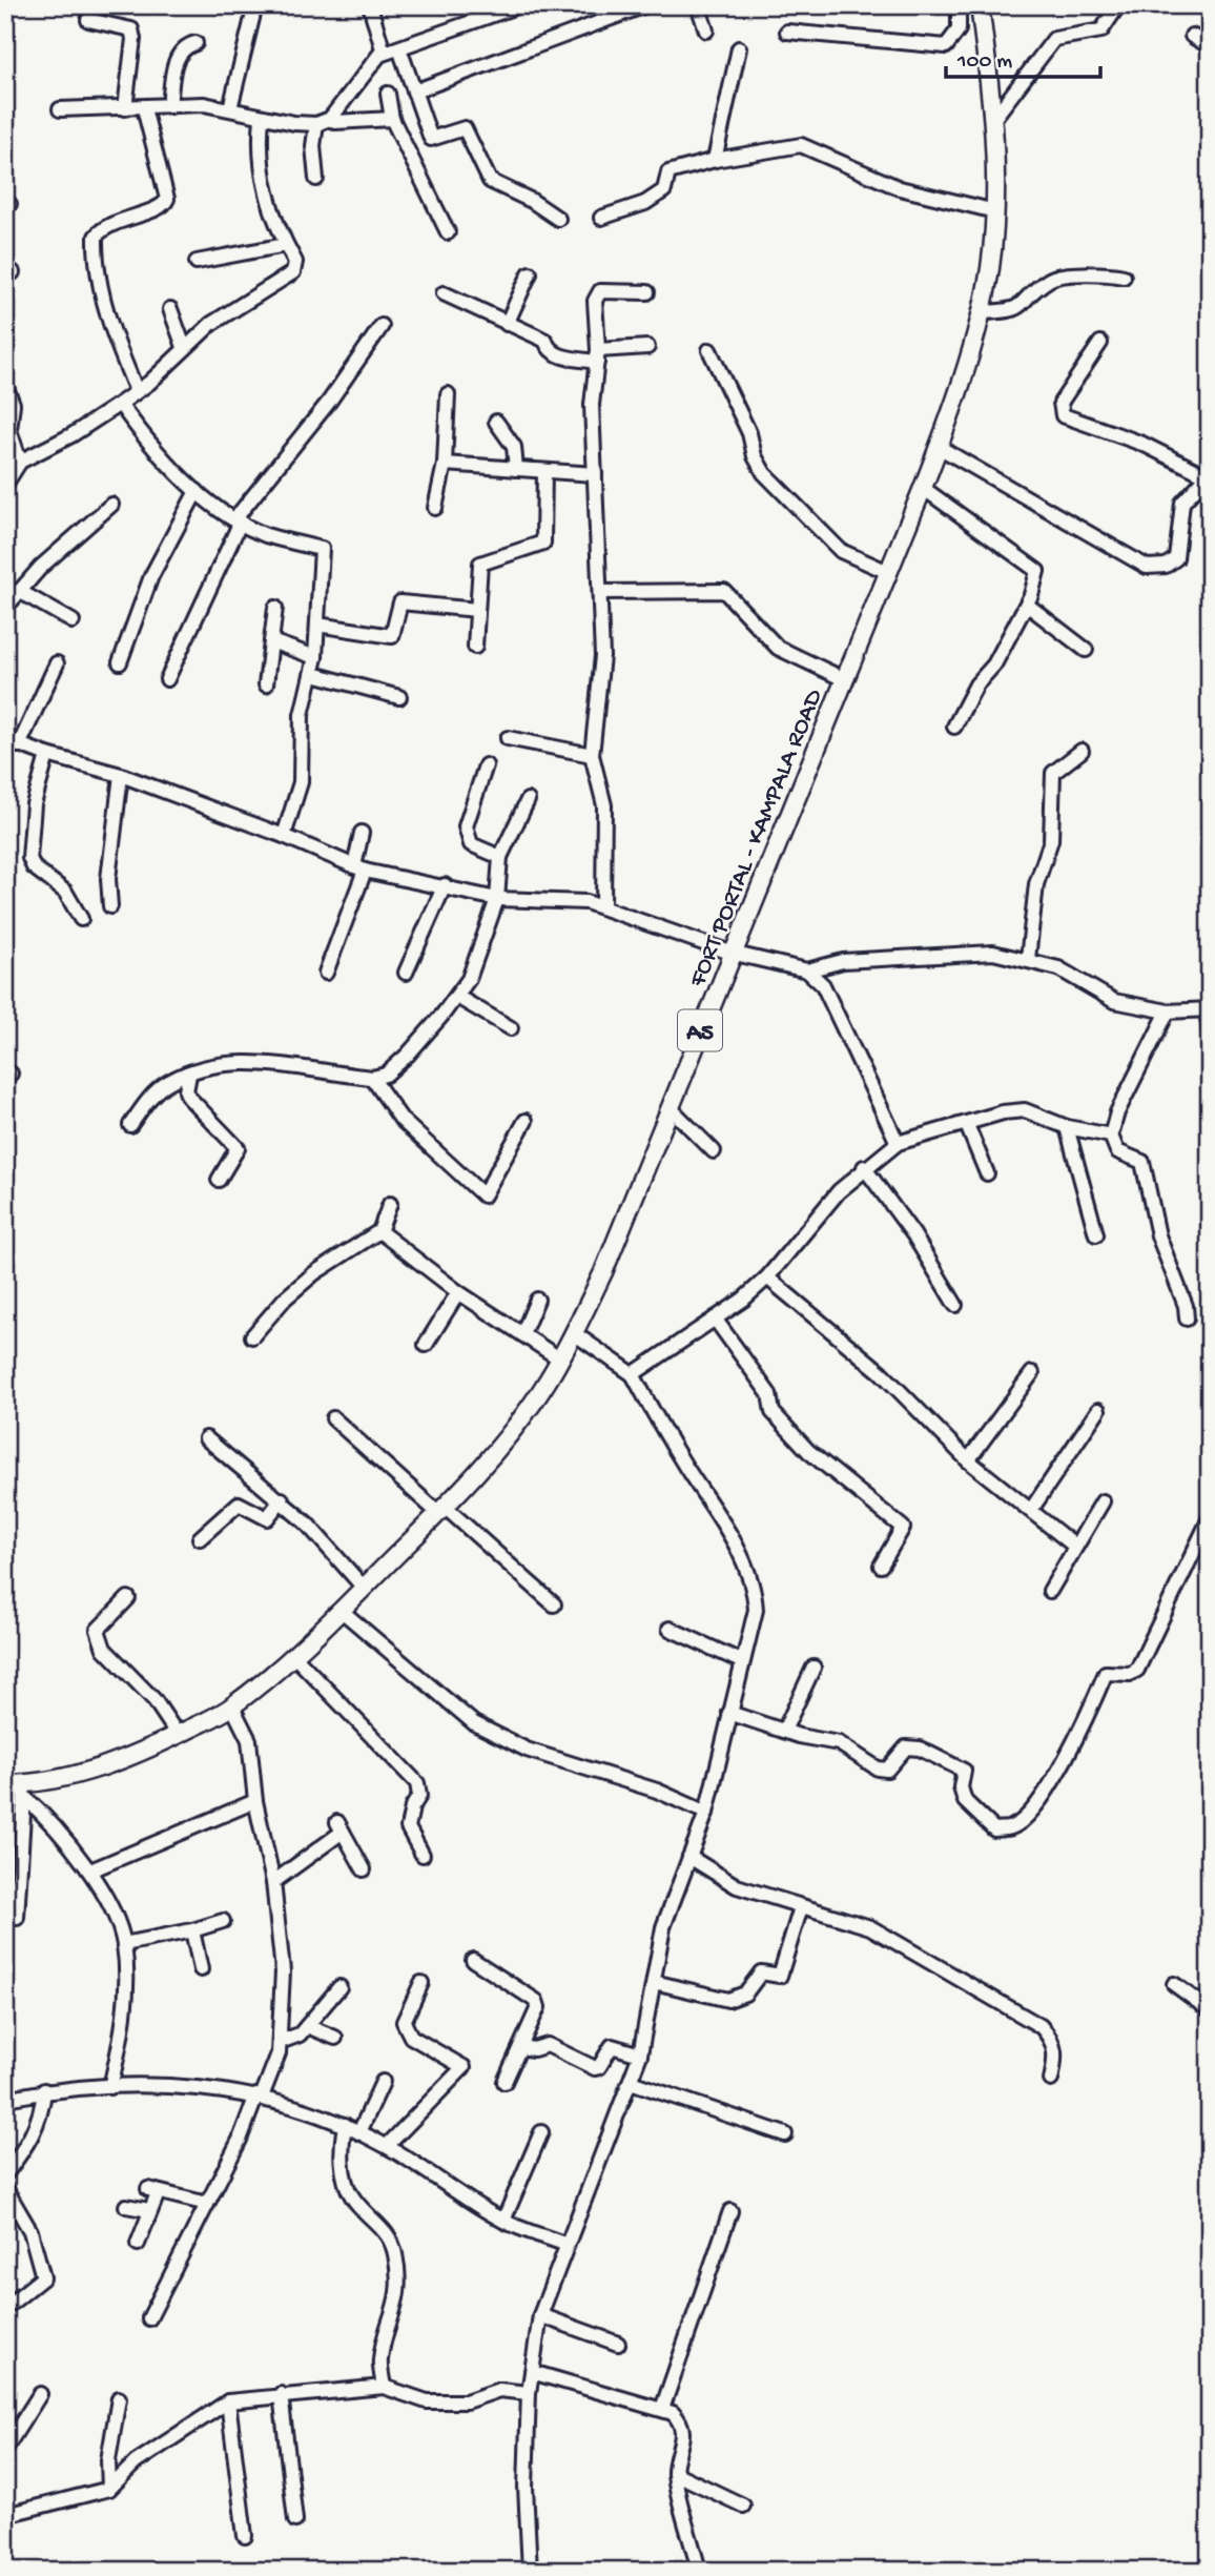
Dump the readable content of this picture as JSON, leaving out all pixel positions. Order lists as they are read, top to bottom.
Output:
{
  "streets": {
    "main road": ["FORT PORTAL - KAMPALA ROAD", "A5"]
  },
  "scale_bar": "100 m"
}
